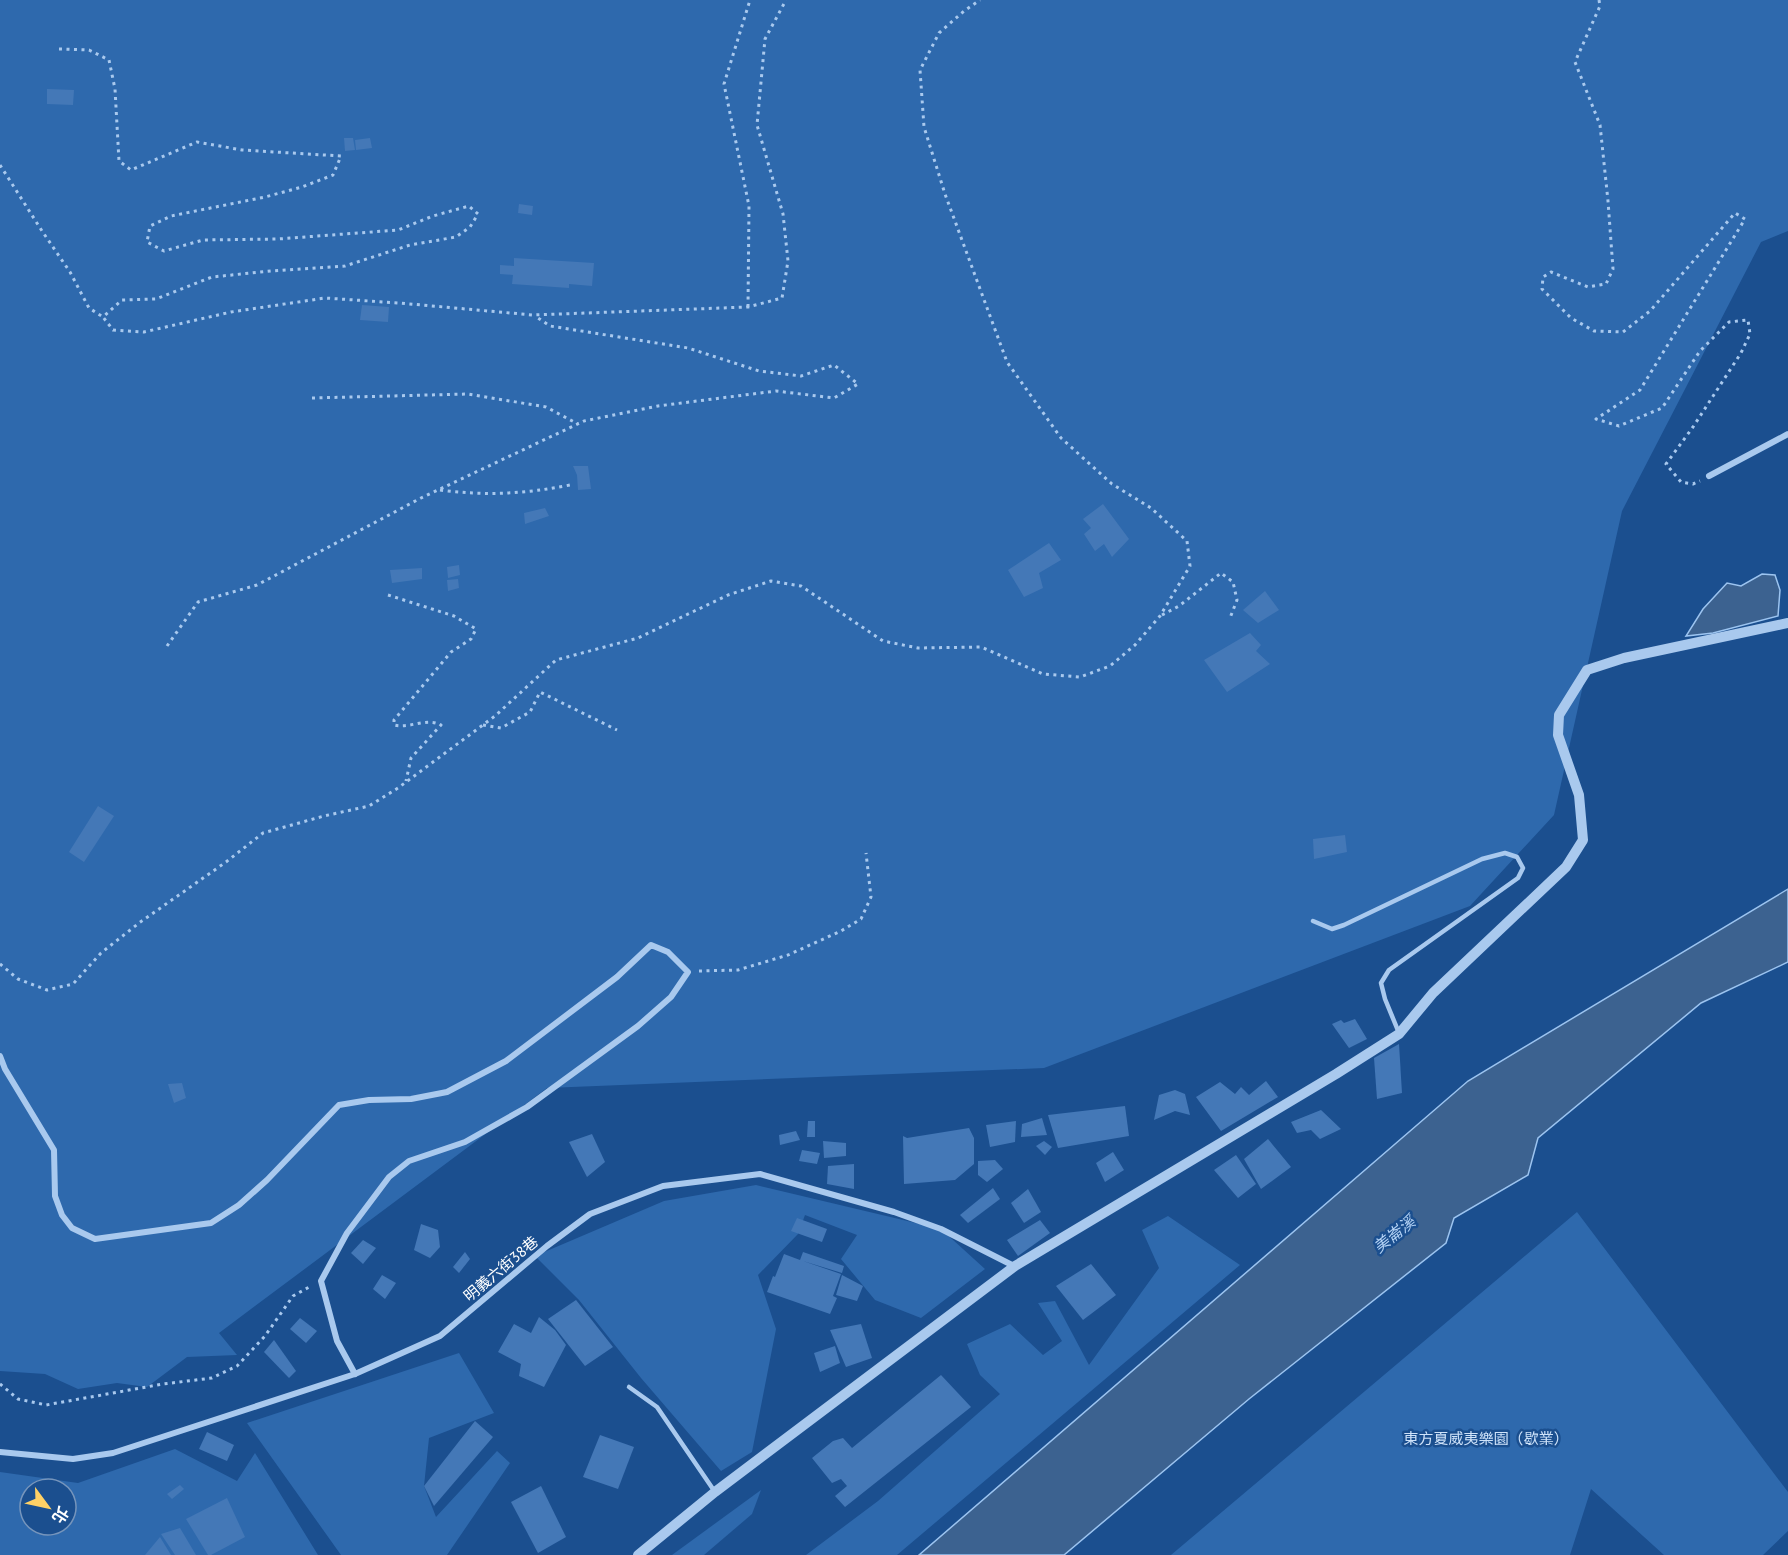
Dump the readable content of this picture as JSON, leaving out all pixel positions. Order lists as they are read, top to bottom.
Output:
{
  "streets": {
    "street": ["明義六街38巷"]
  },
  "water": ["美崙溪"],
  "parks": ["東方夏威夷樂園（歇業）"],
  "north": "bottom right"
}
